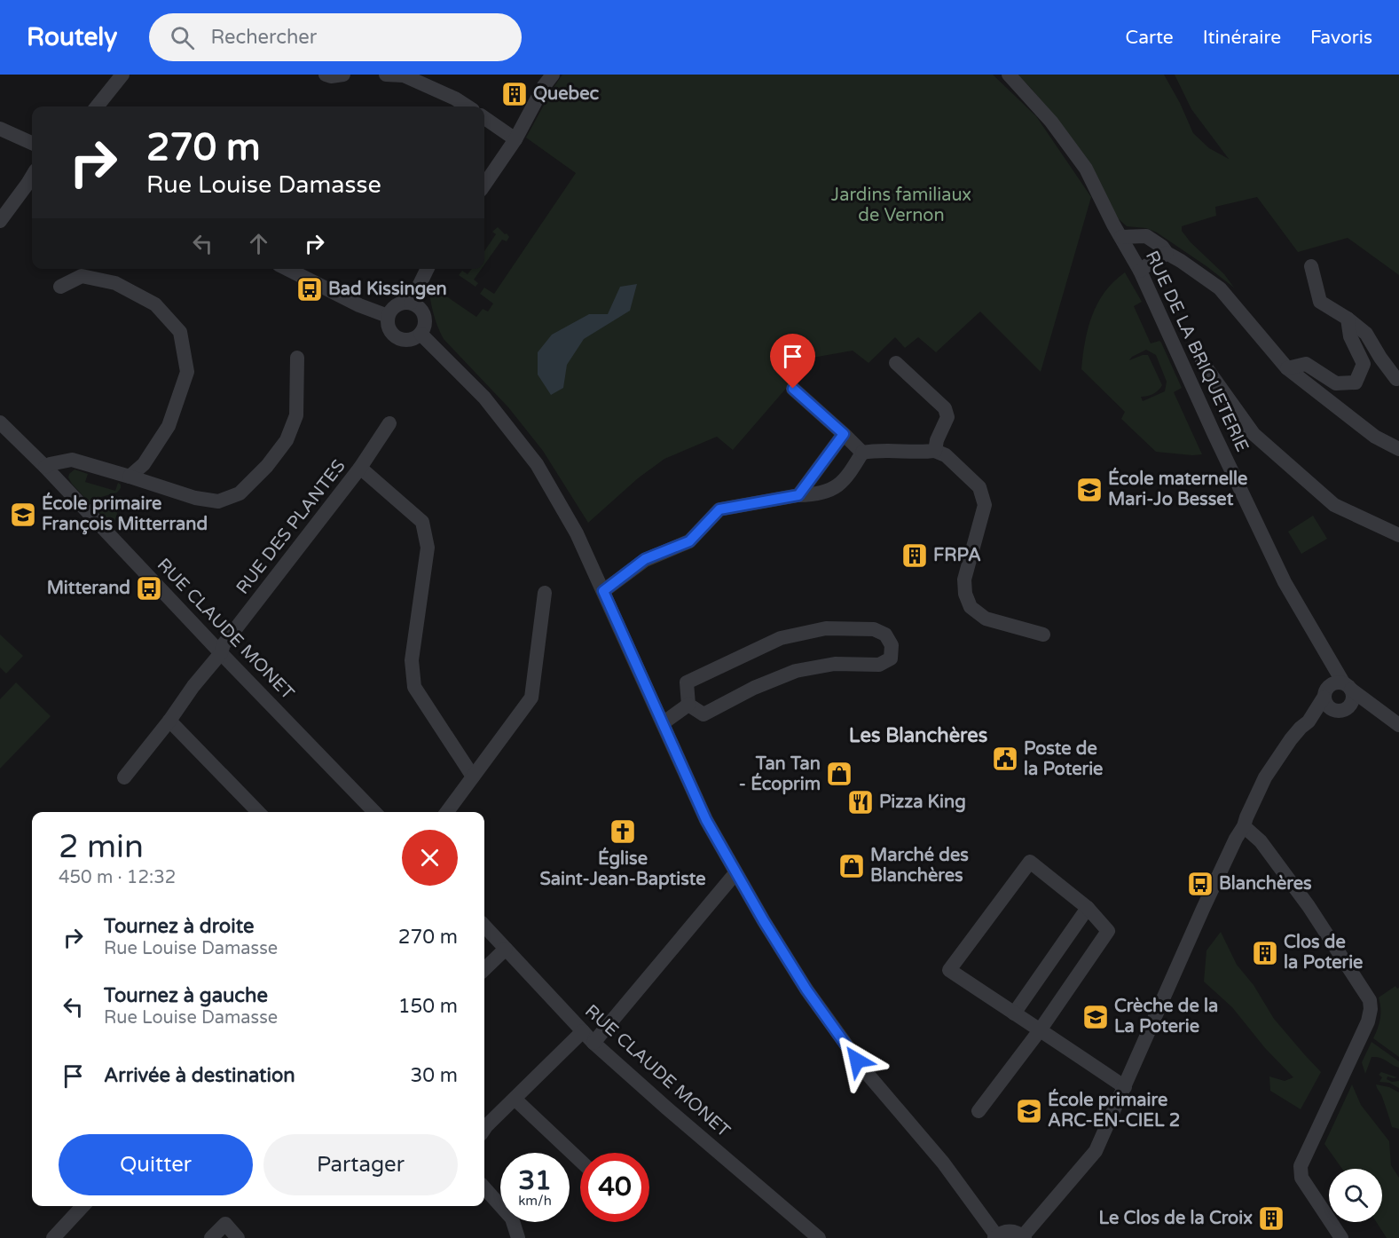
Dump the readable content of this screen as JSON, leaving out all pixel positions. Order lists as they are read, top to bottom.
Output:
{
  "streets": {
    "street": ["RUE DE LA BRIQUETERIE", "RUE DES PLANTES", "RUE CLAUDE MONET"]
  },
  "crossings": [
    ["RUE DES PLANTES", "RUE CLAUDE MONET"]
  ],
  "districts": ["Les Blanchères"],
  "parks": ["Jardins familiaux de Vernon"],
  "places": {
    "building": [
      "Quebec",
      "FRPA",
      "Clos de la Poterie",
      "Le Clos de la Croix"
    ],
    "bus stop": ["Bad Kissingen", "Mitterand", "Blanchères"],
    "school or university": [
      "École maternelle Mari-Jo Besset",
      "École primaire François Mitterrand",
      "Crèche de la La Poterie",
      "École primaire ARC-EN-CIEL 2"
    ],
    "public building": ["Poste de la Poterie"],
    "shop": ["Tan Tan - Écoprim", "Marché des Blanchères"],
    "restaurant": ["Pizza King"],
    "church": ["Église Saint-Jean-Baptiste"]
  },
  "page": {
    "header": "Routely",
    "search": "Rechercher",
    "nav": ["Carte", "Itinéraire", "Favoris"],
    "turn": ["270 m", "Rue Louise Damasse"],
    "heading": ["2 min", "450 m · 12:32"],
    "list": [
      {
        "name": "Tournez à droite",
        "note": "Rue Louise Damasse",
        "value": "270 m"
      },
      {
        "name": "Tournez à gauche",
        "note": "Rue Louise Damasse",
        "value": "150 m"
      },
      {
        "name": "Arrivée à destination",
        "value": "30 m"
      }
    ],
    "buttons": ["Quitter", "Partager"],
    "speed": "31 km/h",
    "limit": "40"
  }
}
